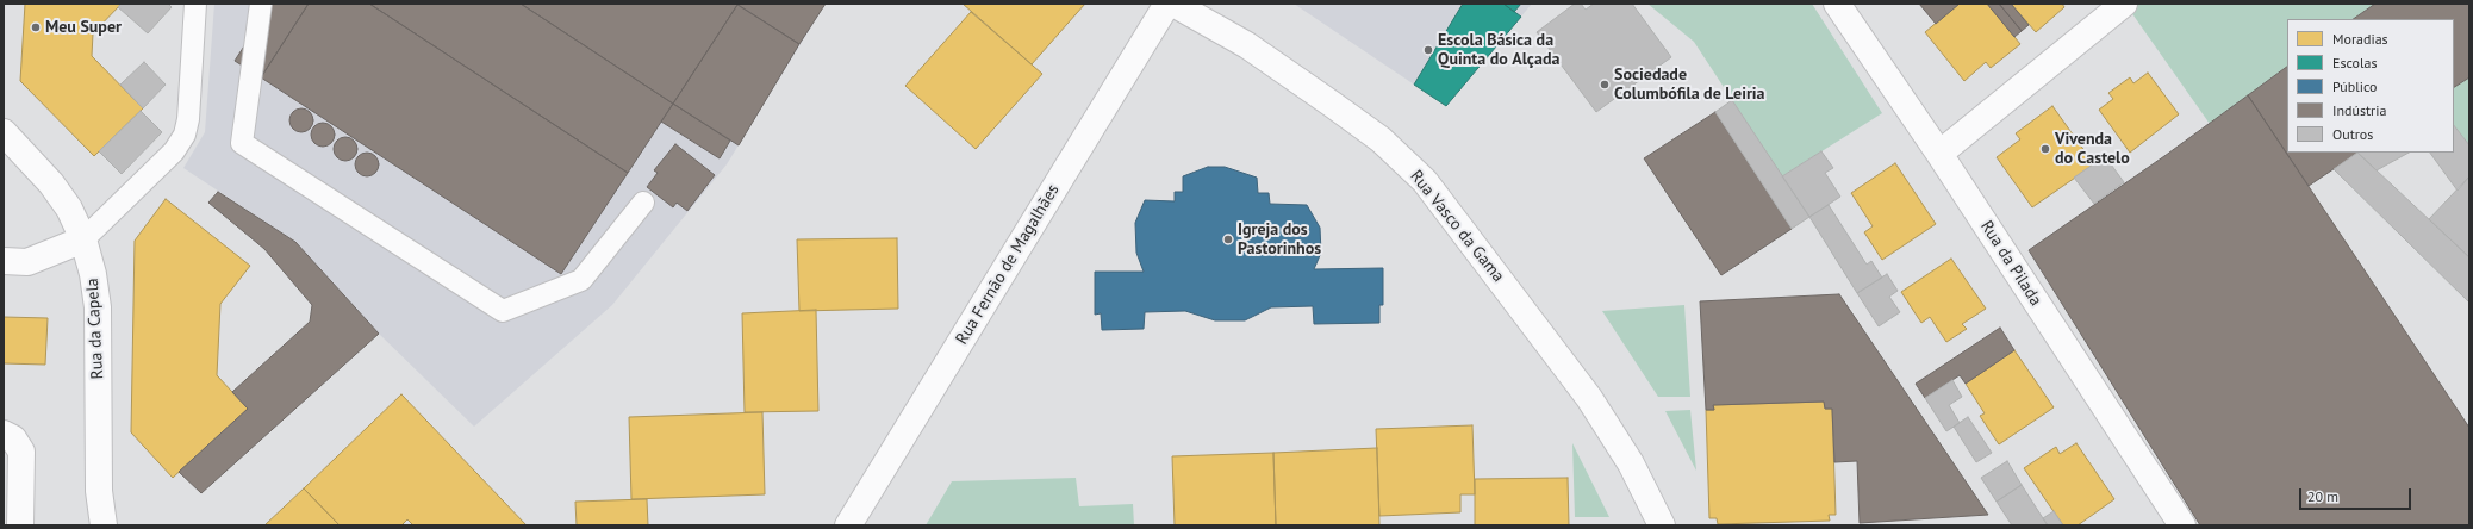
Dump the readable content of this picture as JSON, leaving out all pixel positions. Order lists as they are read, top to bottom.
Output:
{
  "streets": {
    "street": [
      "Rua Vasco da Gama",
      "Rua da Pilada",
      "Rua Fernão de Magalhães",
      "Rua da Capela"
    ]
  },
  "places": [
    "Meu Super",
    "Escola Básica da Quinta do Alçada",
    "Sociedade Columbófila de Leiria",
    "Vivenda do Castelo",
    "Igreja dos Pastorinhos"
  ],
  "legend": [
    "Moradias",
    "Escolas",
    "Público",
    "Indústria",
    "Outros"
  ],
  "scale_bar": "20 m"
}
